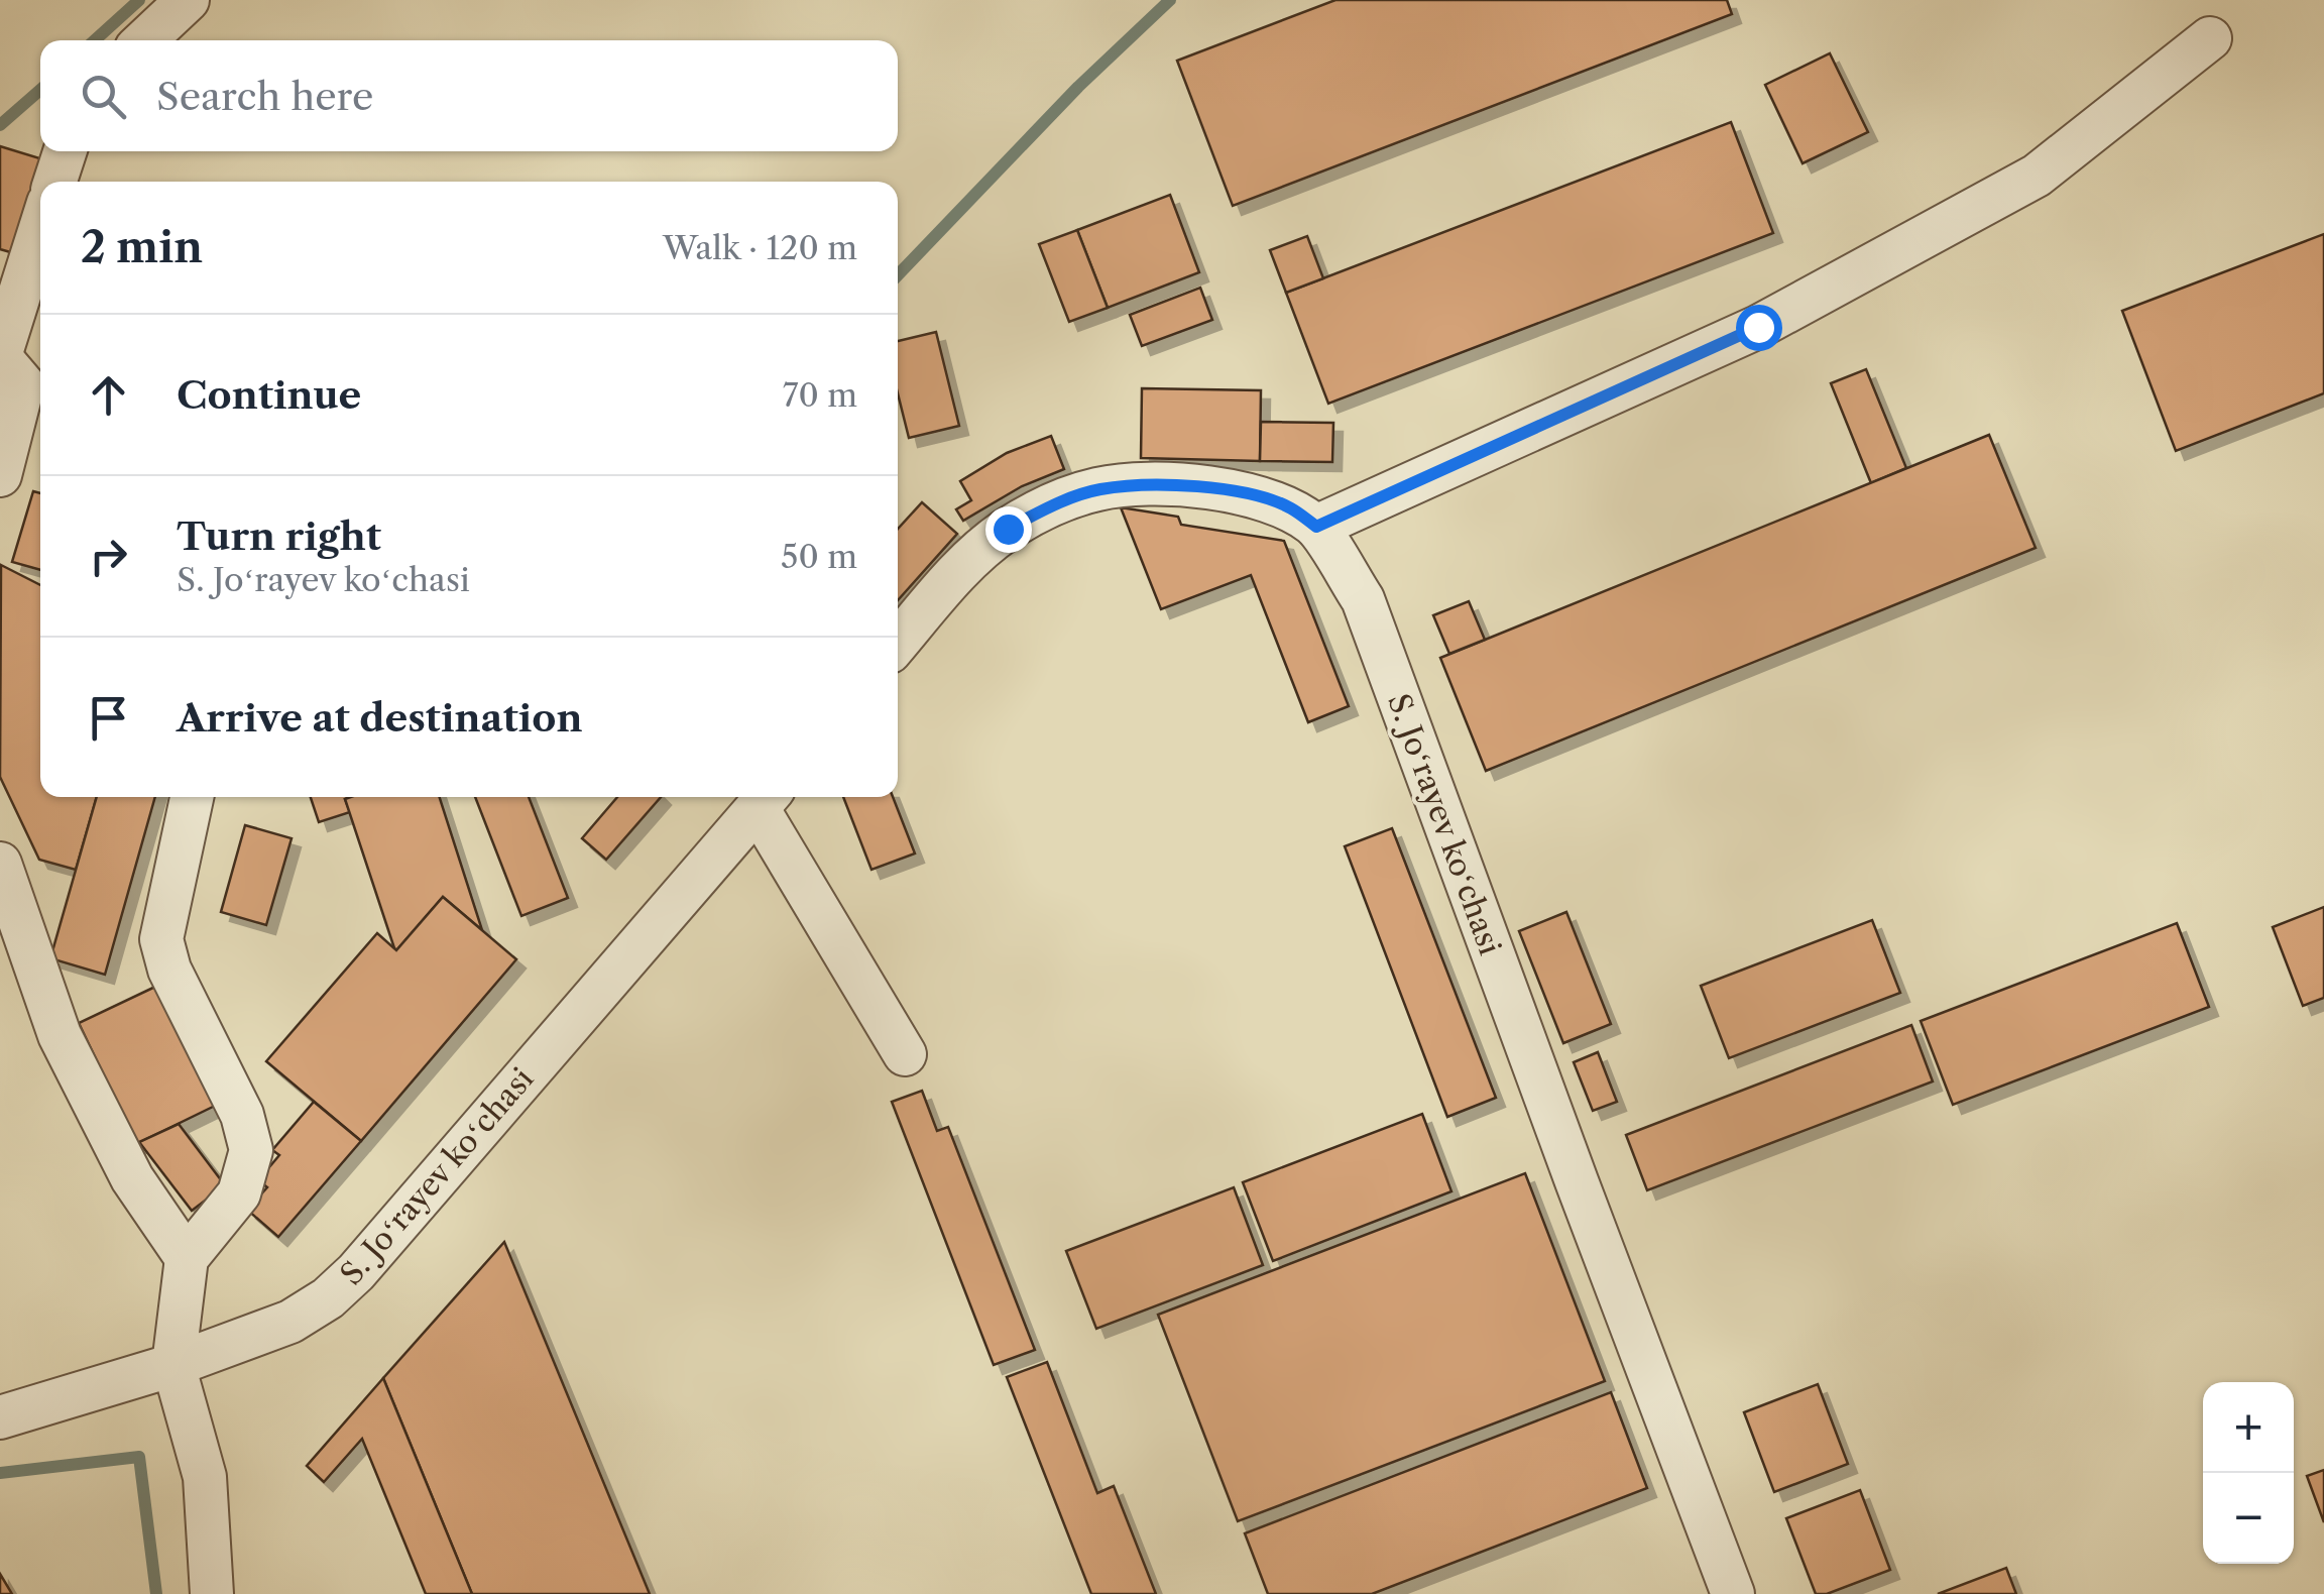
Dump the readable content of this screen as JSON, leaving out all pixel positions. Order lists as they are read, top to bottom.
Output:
{
  "streets": {
    "street": ["S. Joʻrayev koʻchasi"]
  },
  "page": {
    "search": "Search here",
    "heading": ["2 min", "Walk · 120 m"],
    "list": [
      ["Continue", "70 m"],
      ["Turn right", "S. Joʻrayev koʻchasi", "50 m"],
      "Arrive at destination"
    ],
    "map_buttons": ["+", "−"]
  }
}
